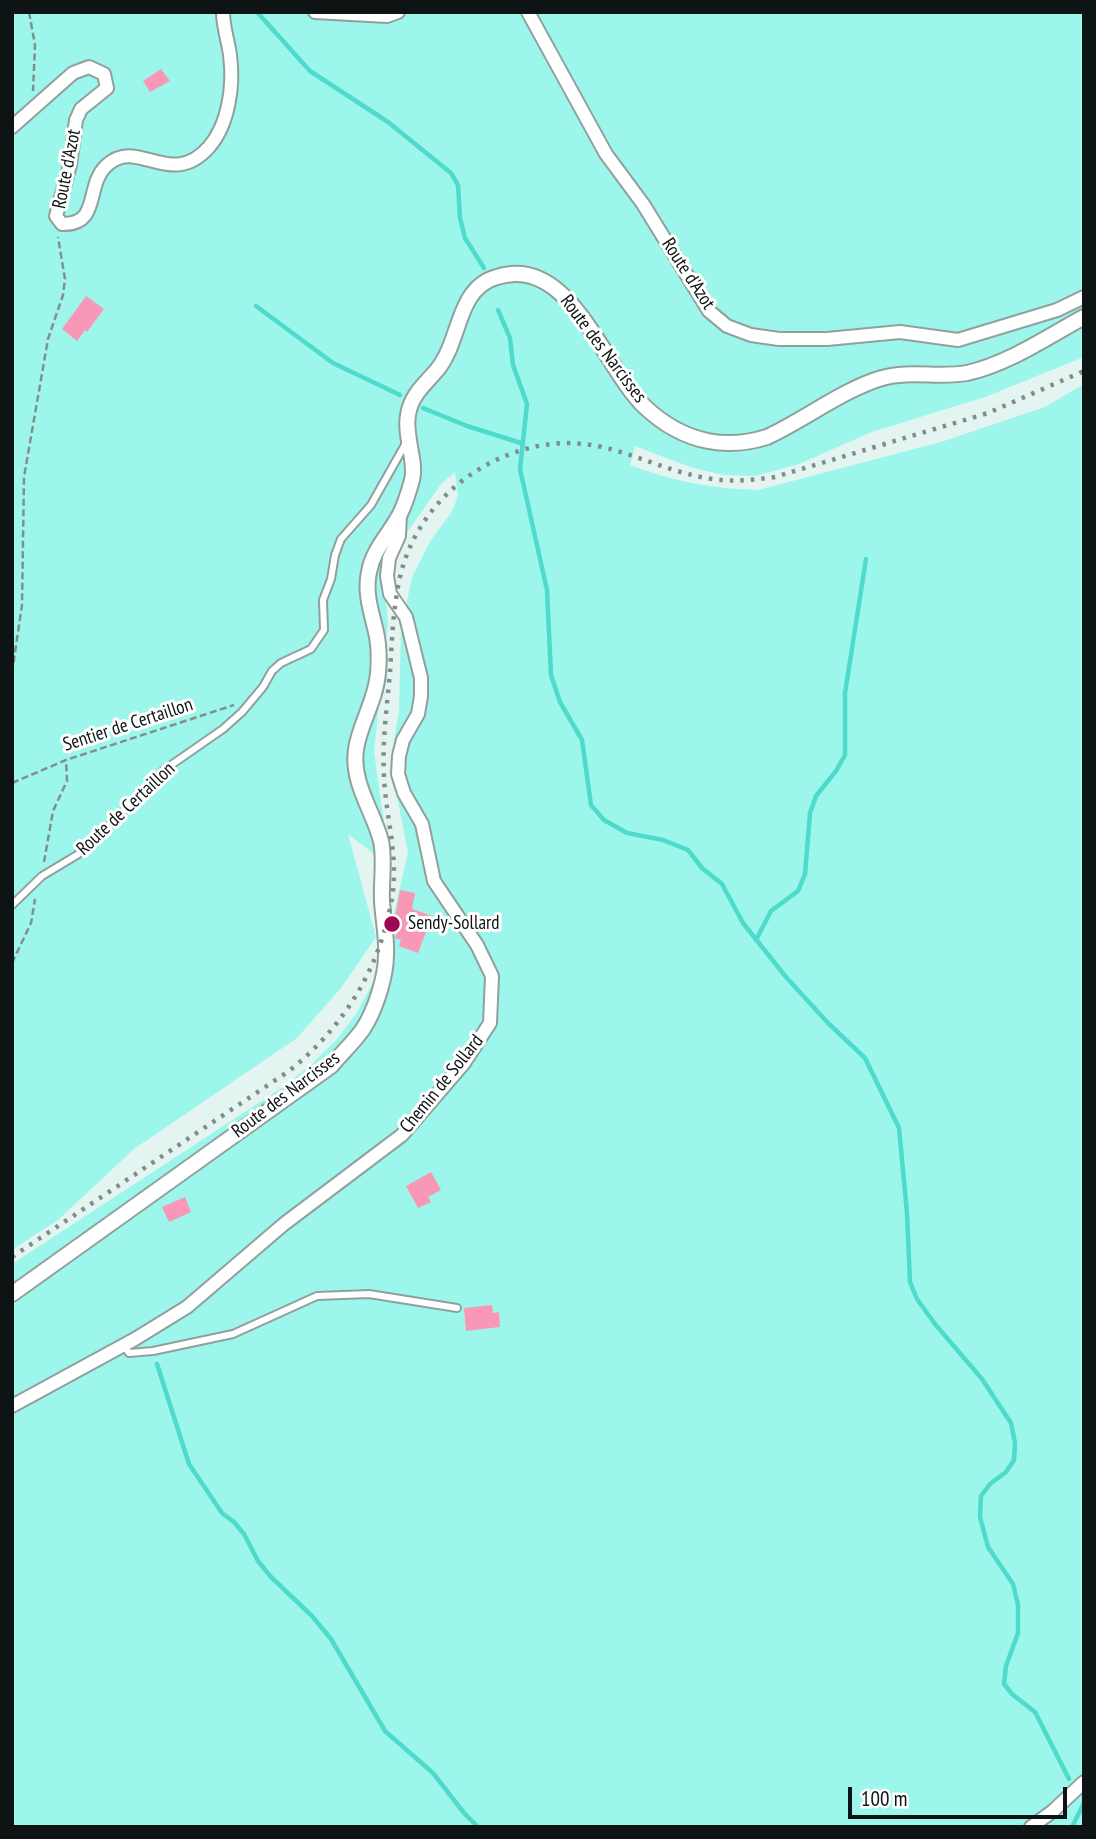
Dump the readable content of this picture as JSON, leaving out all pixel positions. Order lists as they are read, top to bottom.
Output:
{
  "streets": {
    "street": ["Route d'Azot", "Route des Narcisses", "Chemin de Sollard"],
    "lane": ["Route de Certaillon"],
    "path": ["Sentier de Certaillon"]
  },
  "crossings": [
    ["Route des Narcisses", "Route de Certaillon"],
    ["Route des Narcisses", "Chemin de Sollard"],
    ["Sentier de Certaillon", "Route de Certaillon"]
  ],
  "places": ["Sendy-Sollard"],
  "scale_bar": "100 m"
}
